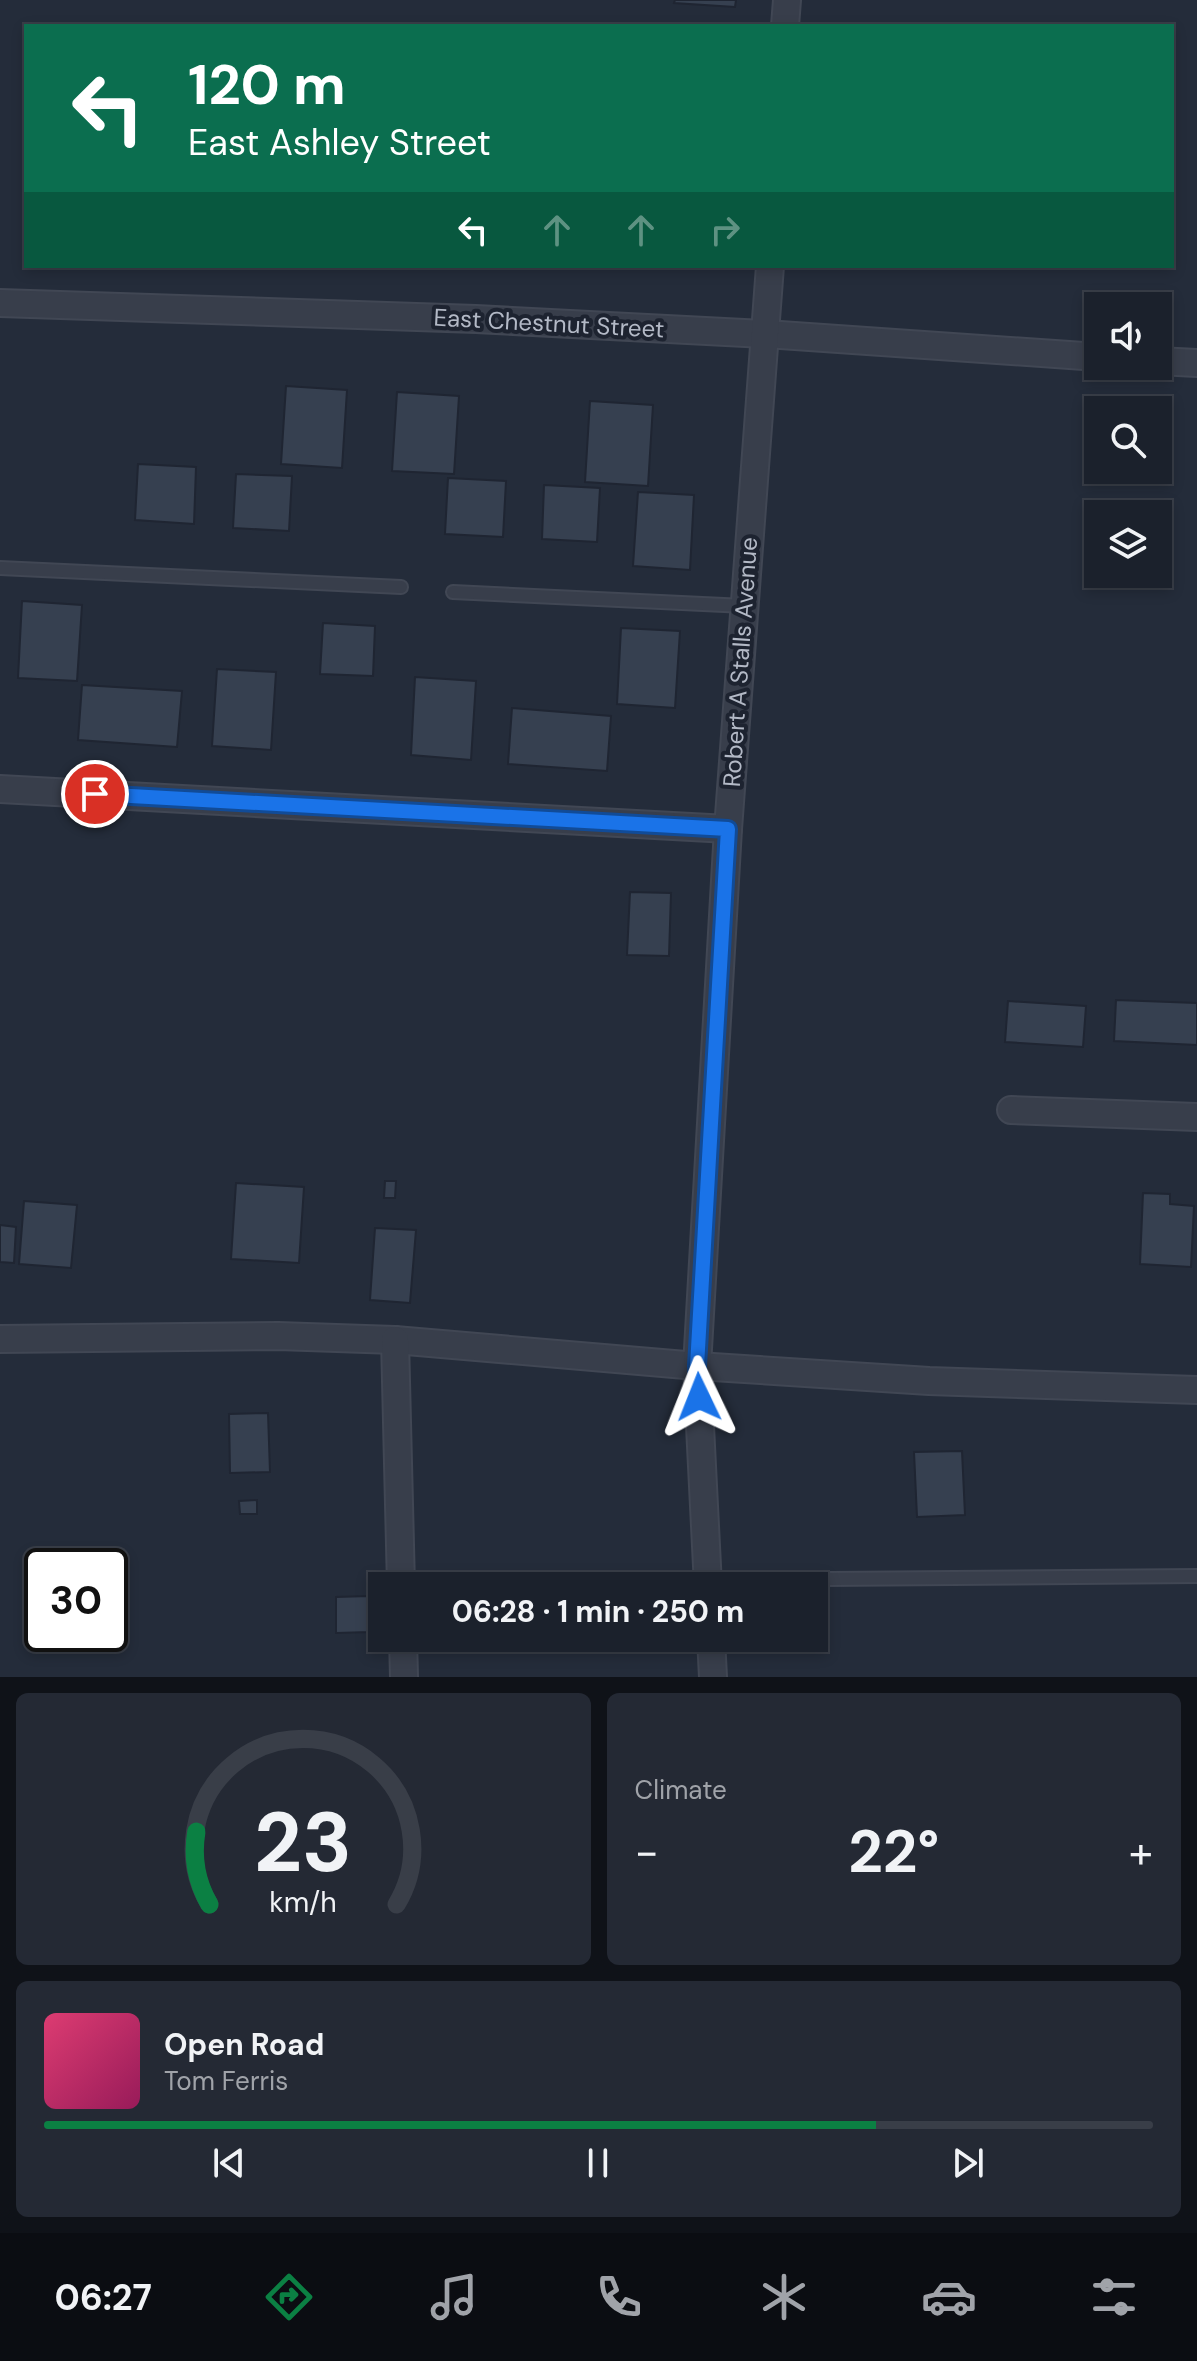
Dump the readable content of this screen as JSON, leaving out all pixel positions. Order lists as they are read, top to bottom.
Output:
{
  "streets": {
    "street": ["East Chestnut Street", "Robert A Stalls Avenue"]
  },
  "crossings": [
    ["East Chestnut Street", "Robert A Stalls Avenue"]
  ],
  "page": {
    "turn": ["120 m", "East Ashley Street"],
    "limit": "30",
    "trip": "06:28 · 1 min · 250 m",
    "tile": "Climate",
    "heat": ["−", "22°", "+"],
    "song": ["Open Road", "Tom Ferris"],
    "tabs": "06:27",
    "gauge": ["23", "km/h"]
  }
}
